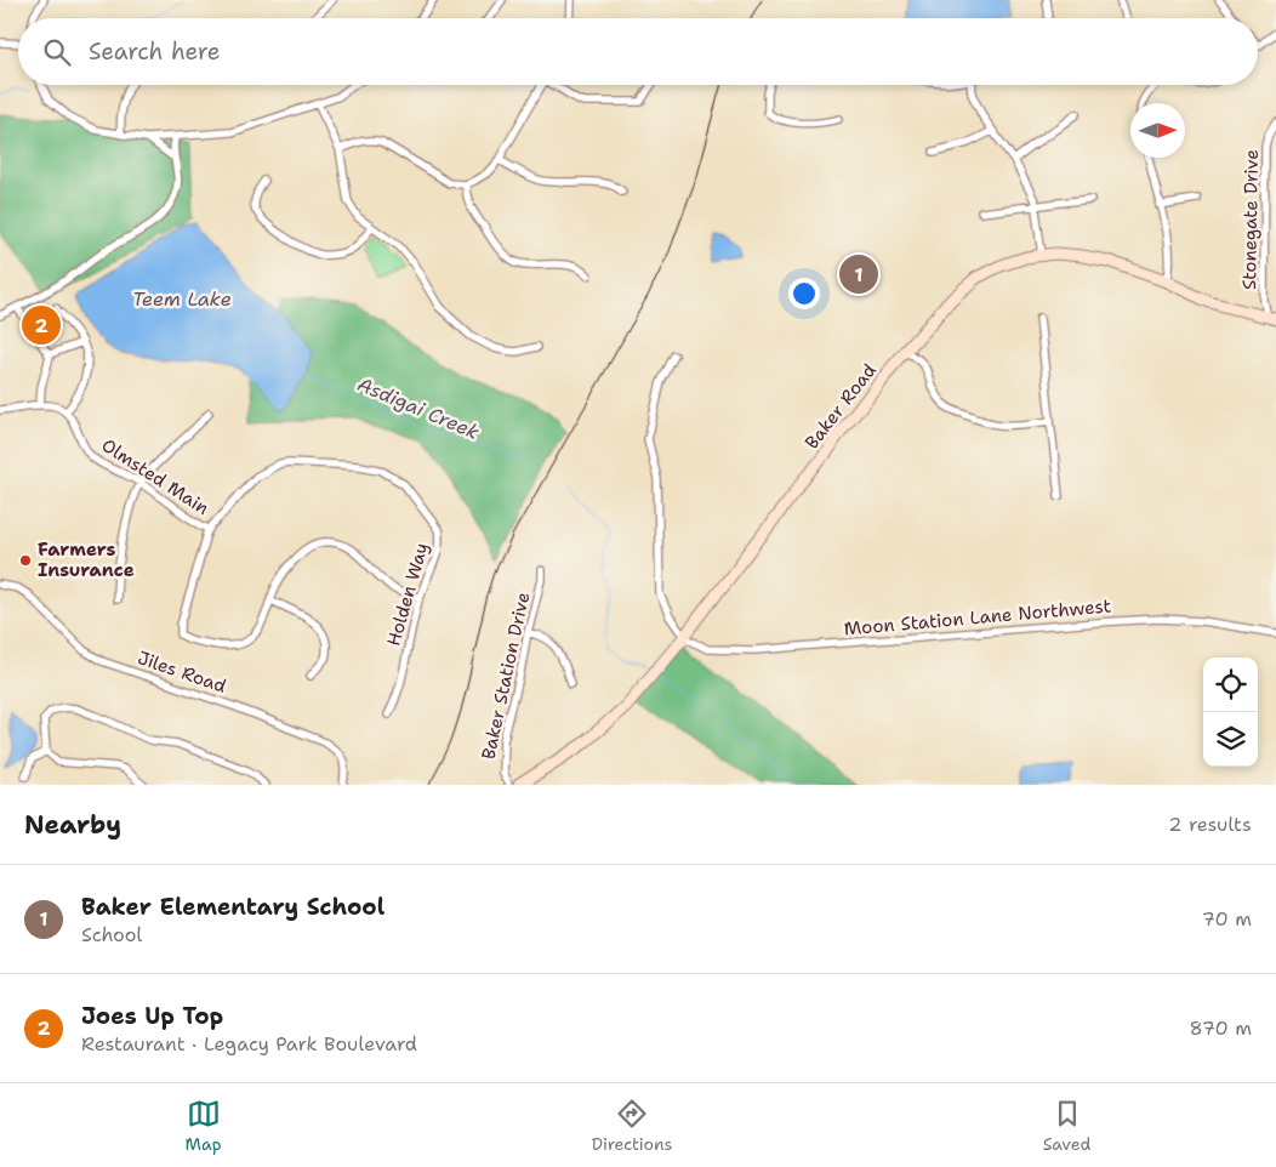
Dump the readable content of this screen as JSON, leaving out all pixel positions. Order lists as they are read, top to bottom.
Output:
{
  "streets": {
    "main road": ["Baker Road"],
    "street": [
      "Stonegate Drive",
      "Olmsted Main",
      "Holden Way",
      "Moon Station Lane Northwest",
      "Jiles Road",
      "Baker Station Drive"
    ]
  },
  "crossings": [
    ["Stonegate Drive", "Baker Road"],
    ["Baker Road", "Moon Station Lane Northwest"],
    ["Olmsted Main", "Holden Way"]
  ],
  "water": ["Teem Lake", "Asdigai Creek"],
  "places": ["Farmers Insurance"],
  "north": "right",
  "page": {
    "search": "Search here",
    "pins": ["1", "2"],
    "heading": ["Nearby", "2 results"],
    "list": [
      {
        "mark": "1",
        "name": "Baker Elementary School",
        "note": "School",
        "value": "70 m"
      },
      {
        "mark": "2",
        "name": "Joes Up Top",
        "note": "Restaurant · Legacy Park Boulevard",
        "value": "870 m"
      }
    ],
    "nav": ["Map", "Directions", "Saved"]
  }
}
